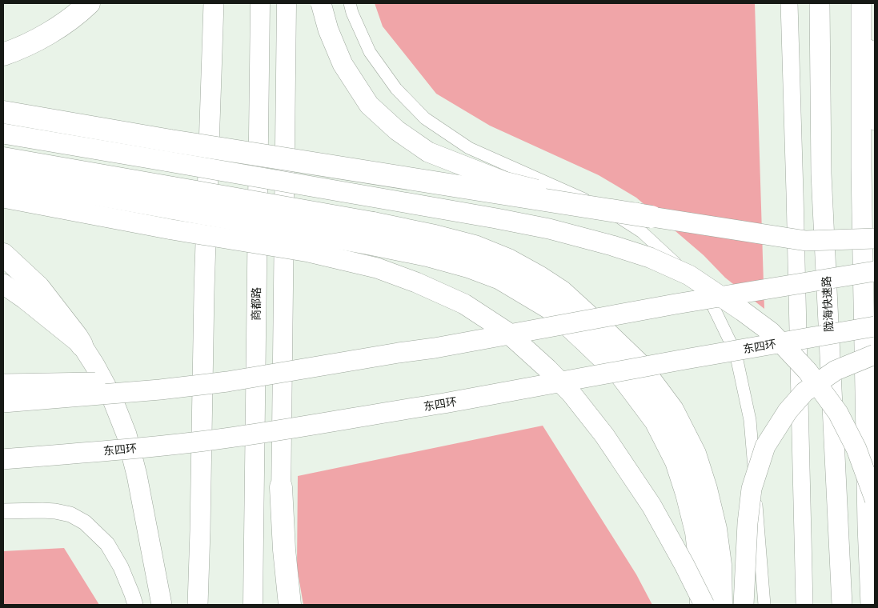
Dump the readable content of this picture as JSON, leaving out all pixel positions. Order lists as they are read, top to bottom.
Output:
{
  "streets": {
    "highway": ["陇海快速路", "东四环"],
    "main road": ["商都路"]
  }
}
